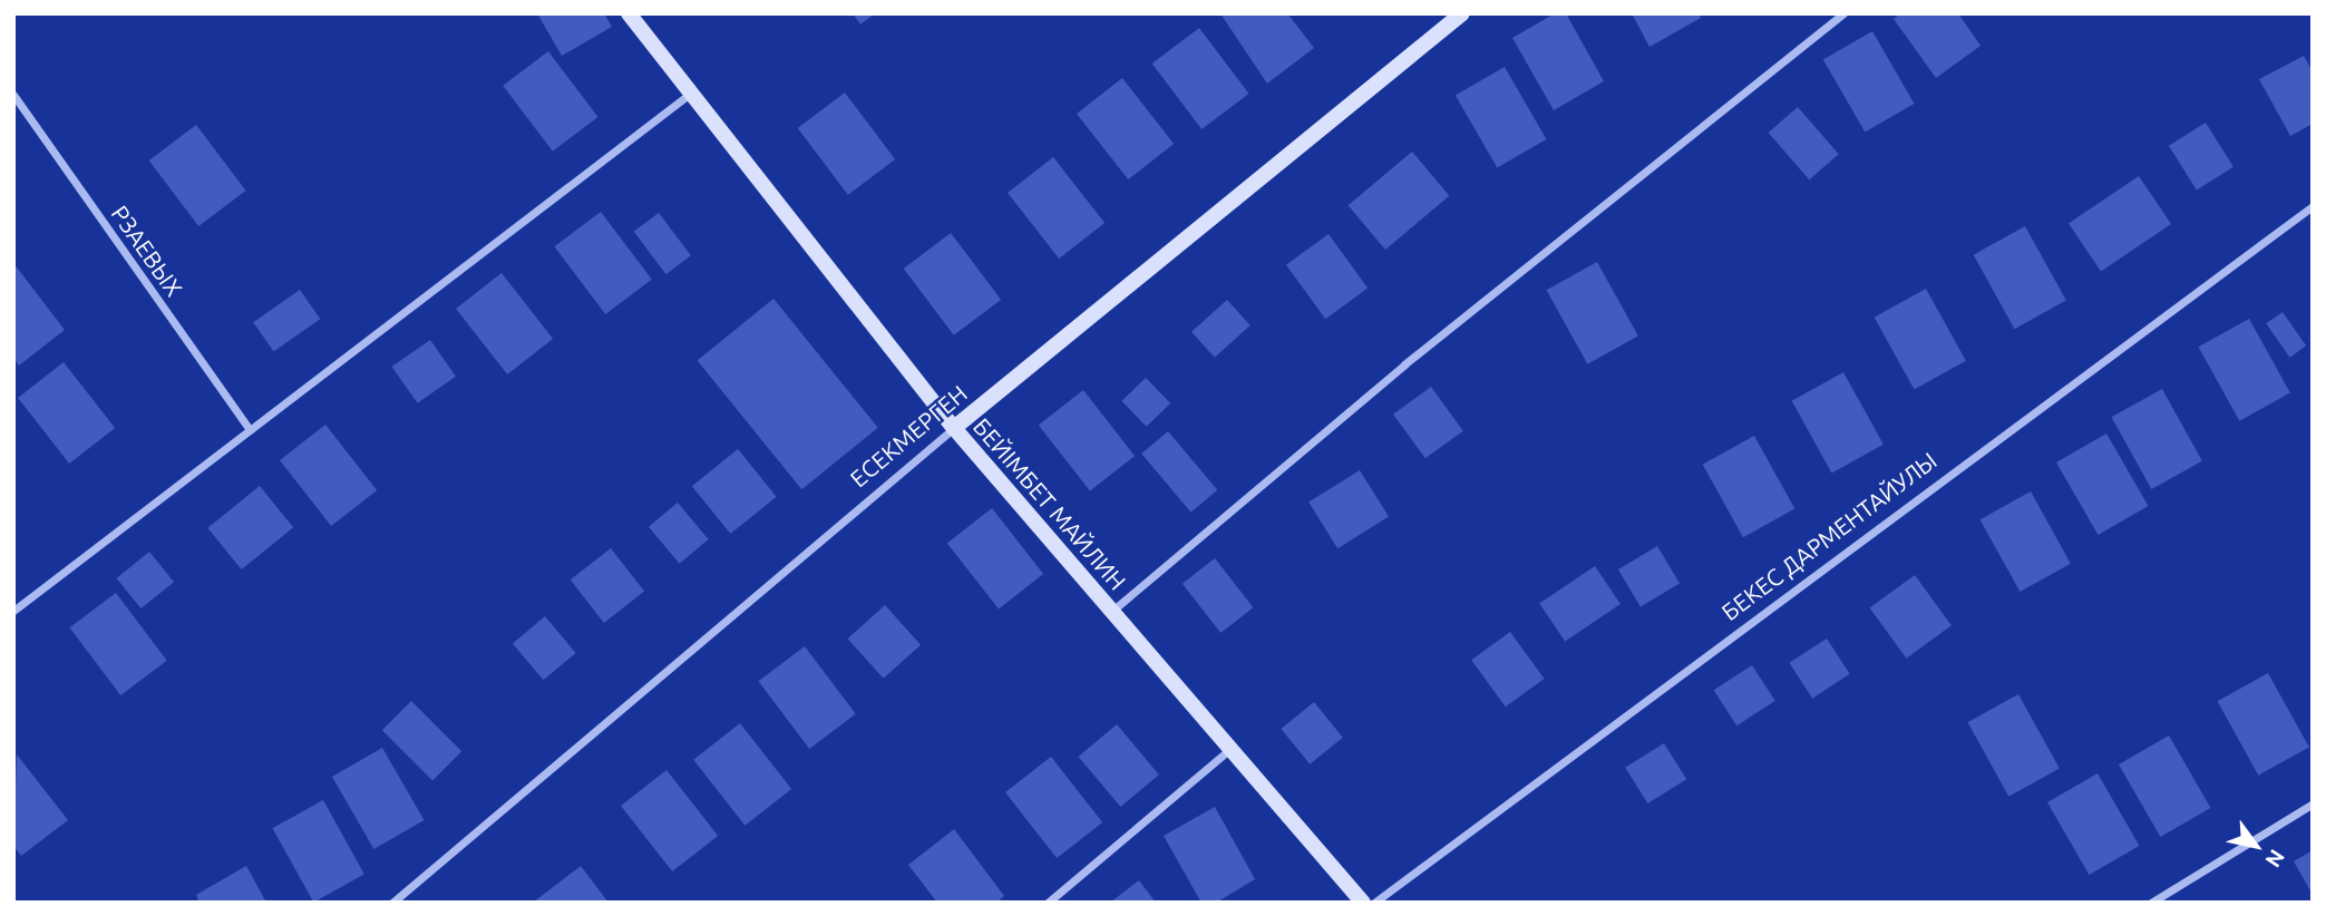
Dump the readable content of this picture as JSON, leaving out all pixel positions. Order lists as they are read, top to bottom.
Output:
{
  "streets": {
    "street": [
      "РЗАЕВЫХ",
      "EСЕКМЕРГЕН",
      "БЕЙІМБЕТ МАЙЛИН",
      "БЕКЕС ДАРМЕНТАЙУЛЫ"
    ]
  },
  "crossings": [
    ["EСЕКМЕРГЕН", "БЕЙІМБЕТ МАЙЛИН"]
  ],
  "north": "bottom right"
}
